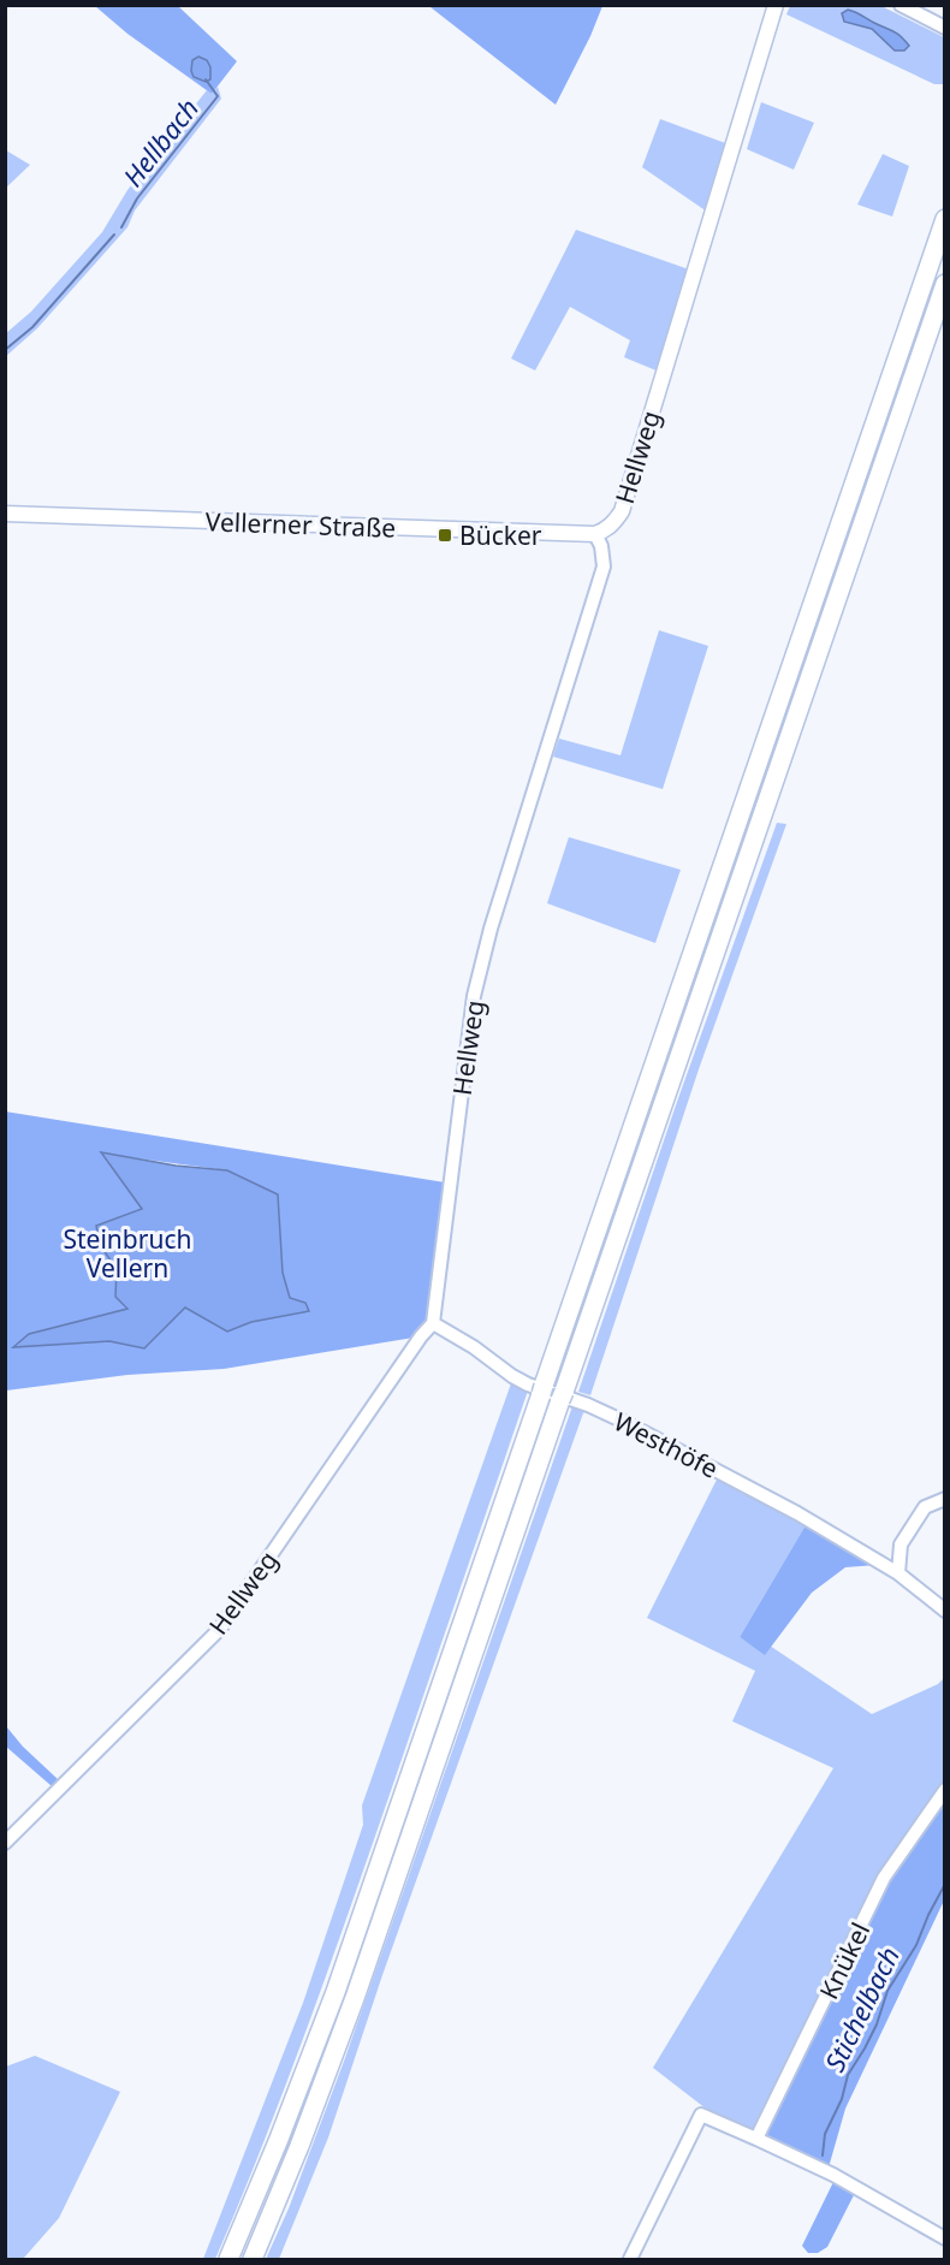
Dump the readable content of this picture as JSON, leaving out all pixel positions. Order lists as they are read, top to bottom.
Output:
{
  "streets": {
    "main road": ["Hellweg", "Vellerner Straße"],
    "street": ["Westhöfe", "Knükel"]
  },
  "crossings": [
    ["Hellweg", "Vellerner Straße"],
    ["Hellweg", "Westhöfe"]
  ],
  "water": ["Hellbach", "Stichelbach"],
  "parks": ["Steinbruch Vellern"],
  "places": {
    "transit": ["Bücker"]
  }
}
